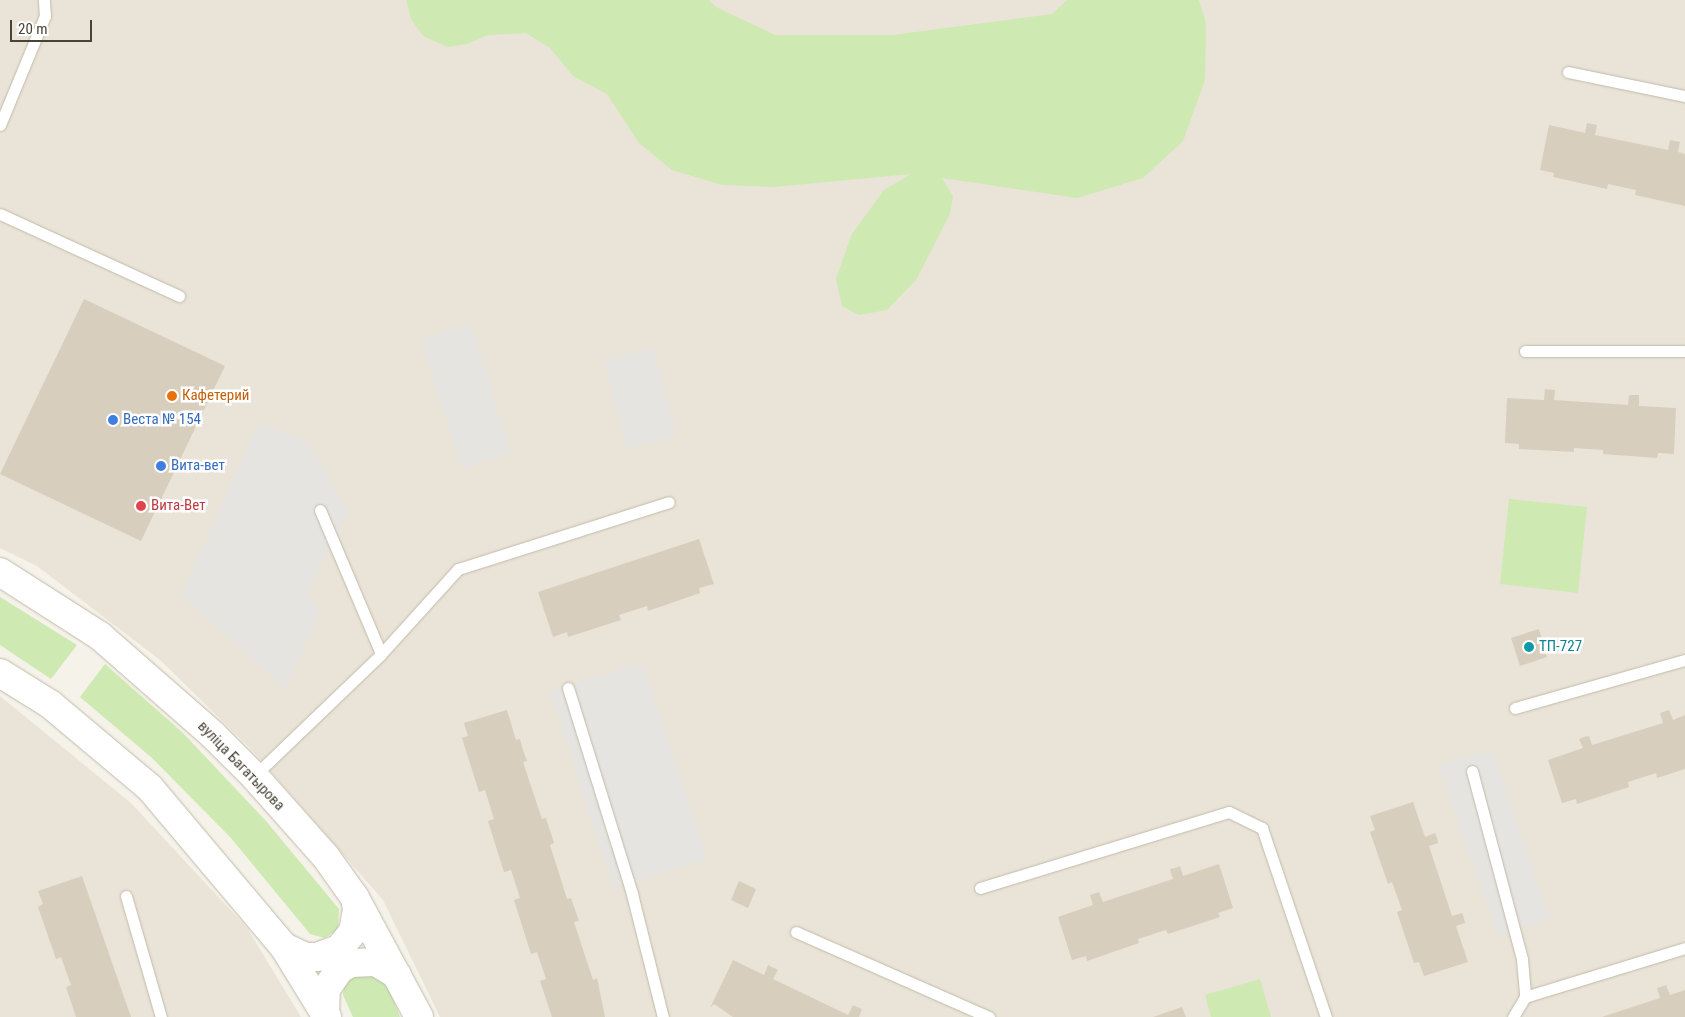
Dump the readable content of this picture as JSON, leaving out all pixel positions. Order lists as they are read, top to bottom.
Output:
{
  "streets": {
    "street": ["вуліца Багатырова"]
  },
  "places": [
    "Кафетерий",
    "Веста № 154",
    "Вита-вет",
    "Вита-Вет",
    "ТП-727"
  ],
  "scale_bar": "20 m"
}
